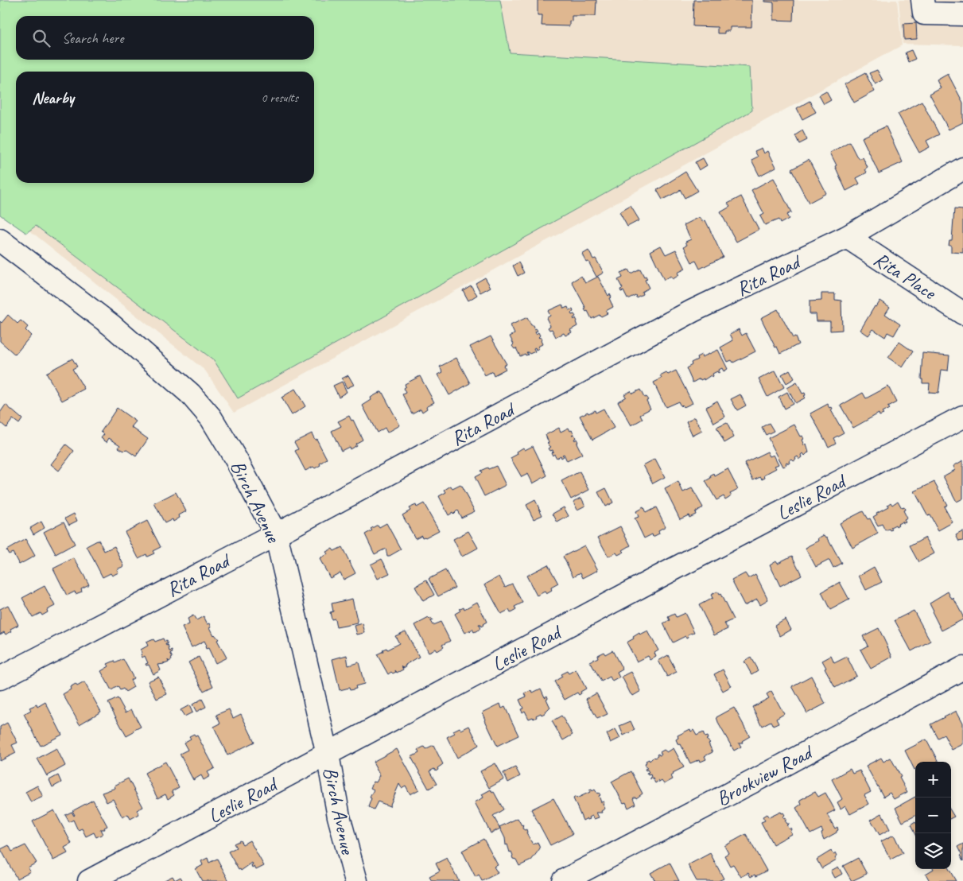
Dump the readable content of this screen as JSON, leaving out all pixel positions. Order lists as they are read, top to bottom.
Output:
{
  "streets": {
    "street": [
      "Rita Road",
      "Rita Place",
      "Leslie Road",
      "Birch Avenue",
      "Brookview Road"
    ]
  },
  "crossings": [
    ["Rita Road", "Rita Place"],
    ["Rita Road", "Birch Avenue"],
    ["Leslie Road", "Birch Avenue"]
  ],
  "page": {
    "search": "Search here",
    "heading": ["Nearby", "0 results"],
    "map_buttons": ["+", "−"]
  }
}
